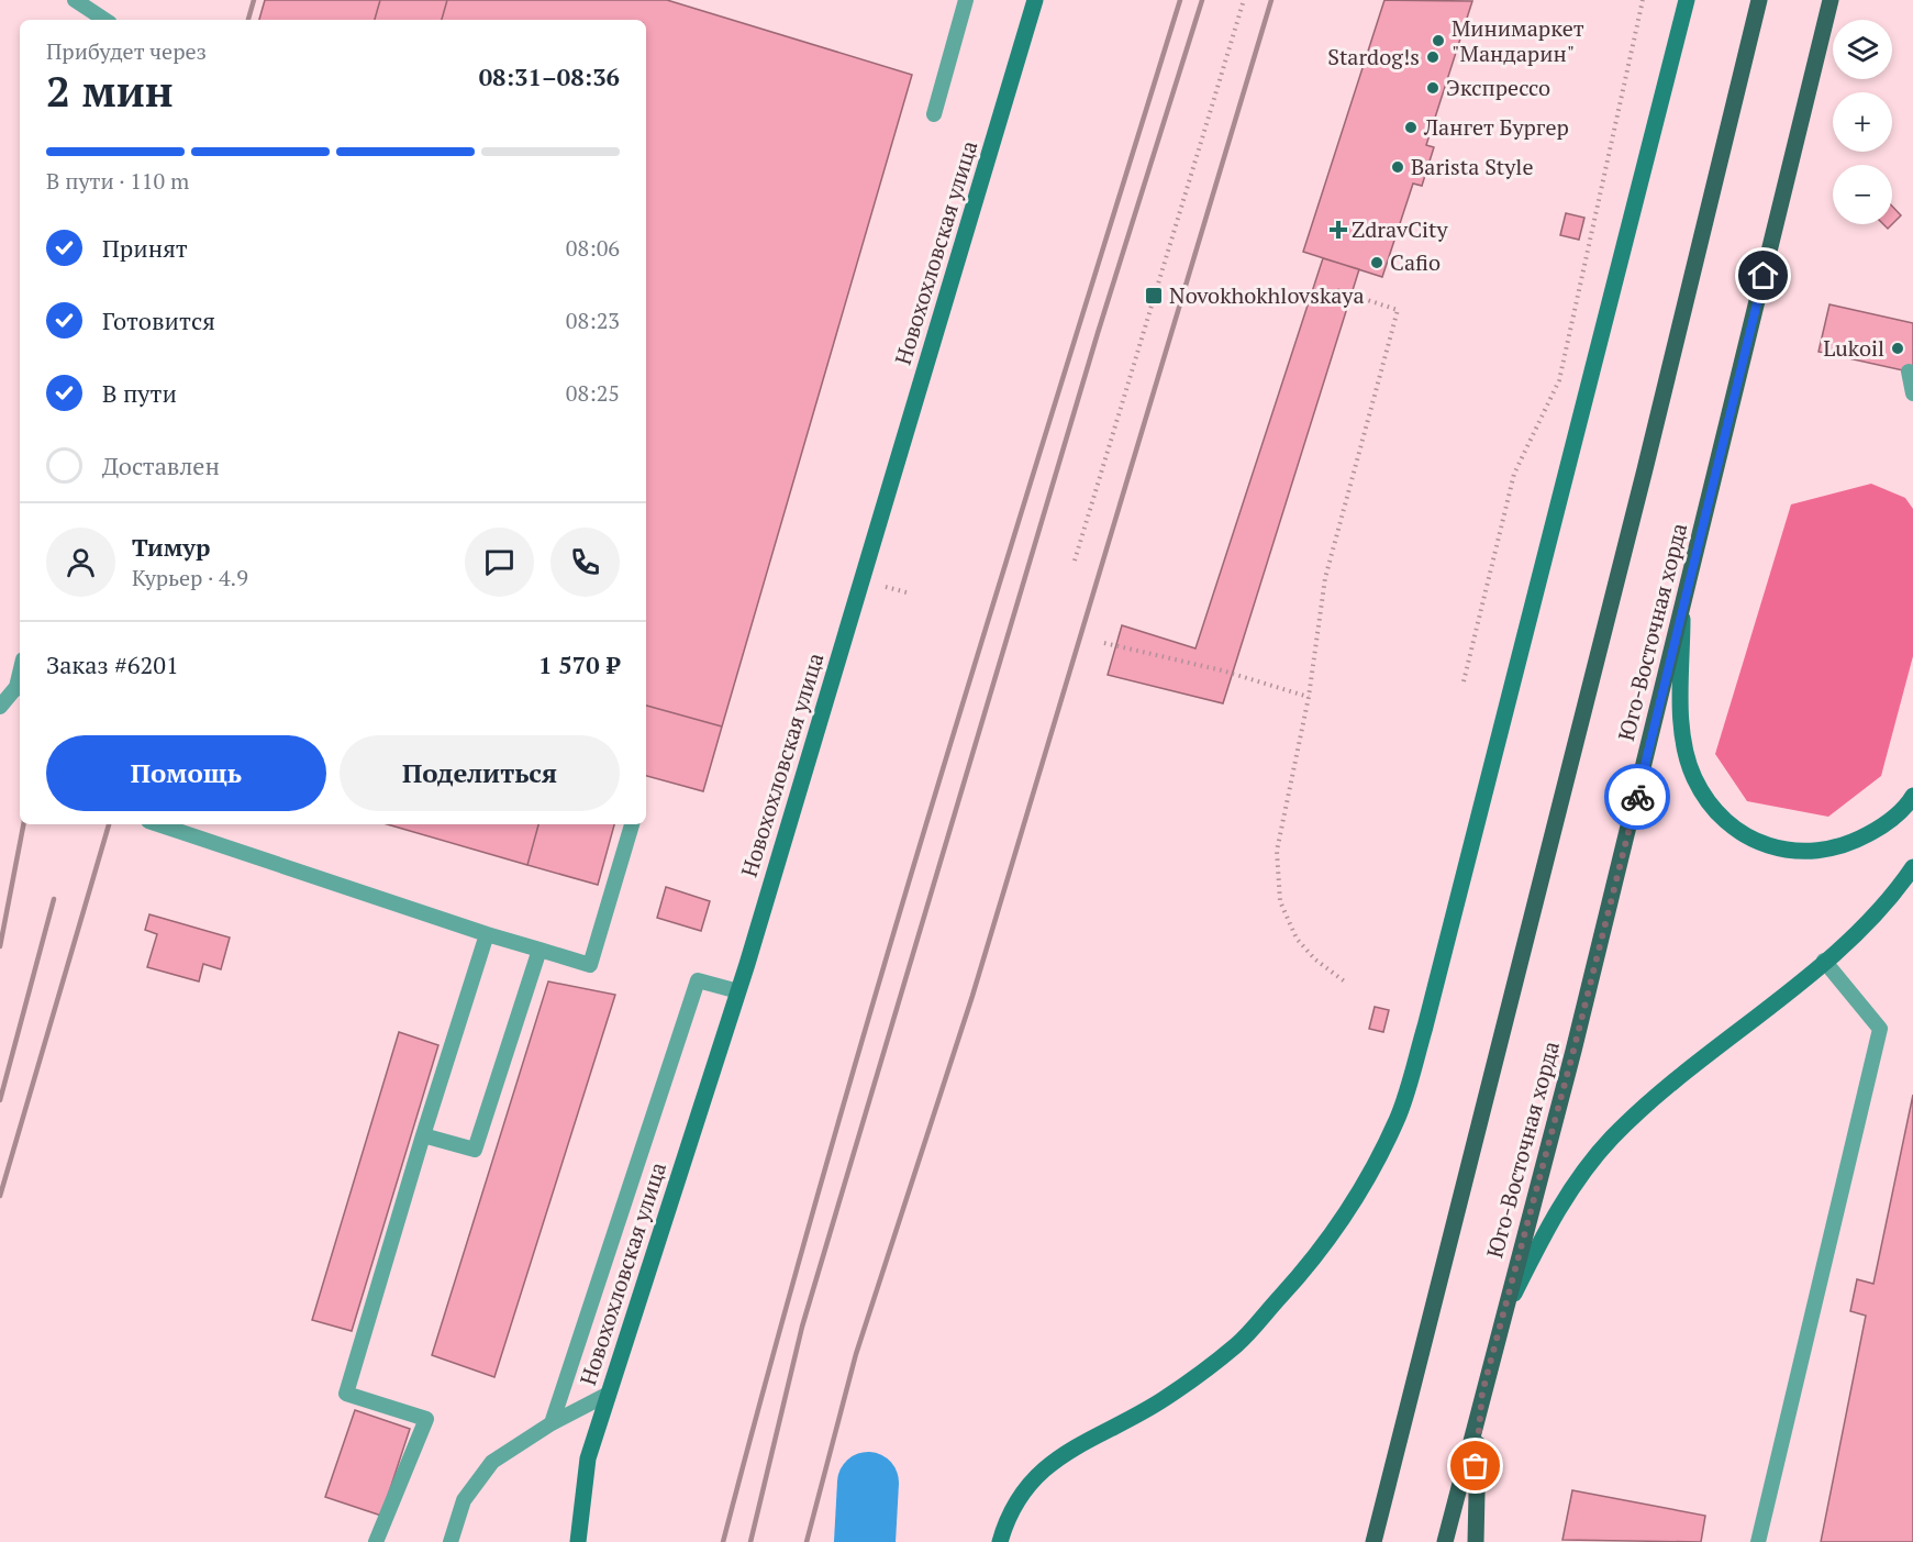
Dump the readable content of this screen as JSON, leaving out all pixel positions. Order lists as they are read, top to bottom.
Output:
{
  "streets": {
    "main road": ["Юго-Восточная хорда"],
    "street": ["Новохохловская улица"]
  },
  "places": {
    "other": [
      "Минимаркет \"Мандарин\"",
      "Stardog!s",
      "Экспрессо",
      "Лангет Бургер",
      "Barista Style",
      "Cafio",
      "Lukoil"
    ],
    "health": ["ZdravCity"],
    "transit": ["Novokhokhlovskaya"]
  },
  "page": {
    "map_buttons": ["+", "−"],
    "heading": ["2 мин", "Прибудет через", "08:31–08:36"],
    "panel": [
      "Тимур",
      "Курьер · 4.9",
      "Заказ #6201",
      "1 570 ₽"
    ],
    "bar": "В пути · 110 m",
    "list": [
      ["Принят", "08:06"],
      ["Готовится", "08:23"],
      ["В пути", "08:25"],
      "Доставлен"
    ],
    "buttons": ["Помощь", "Поделиться"]
  }
}
